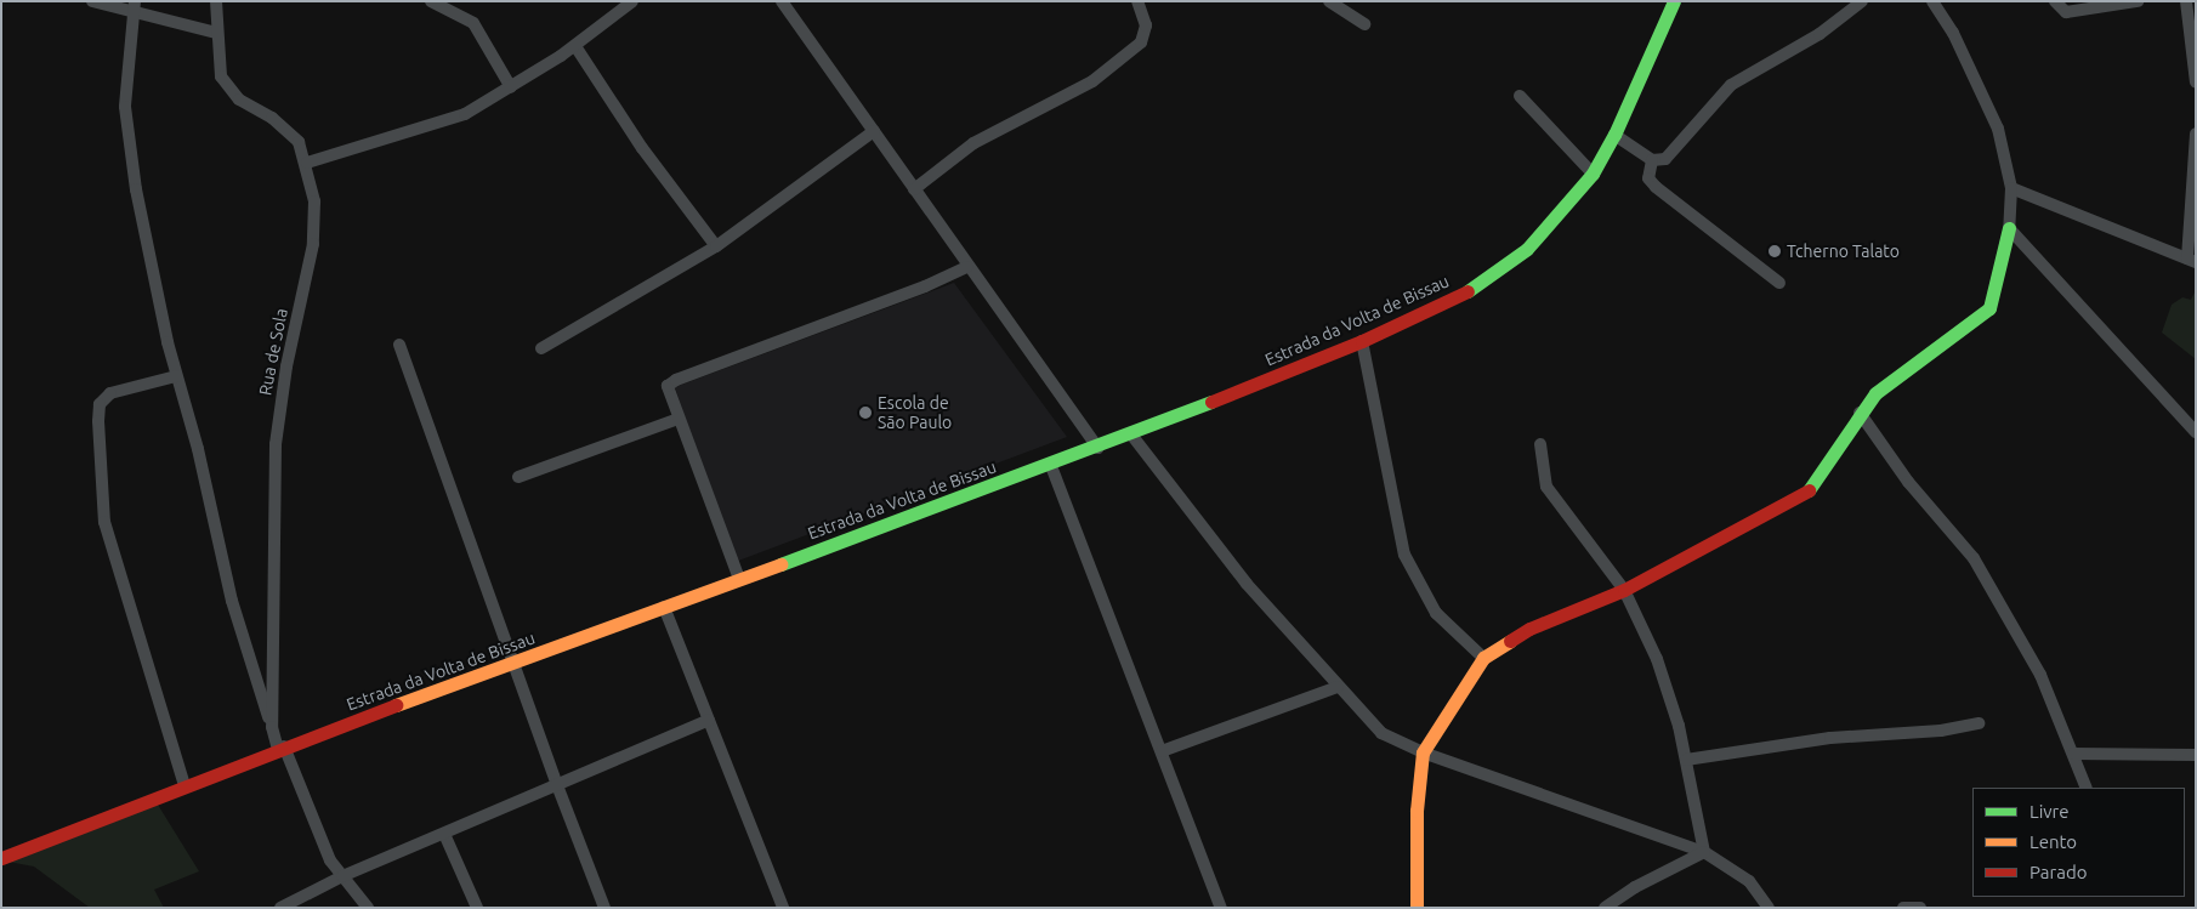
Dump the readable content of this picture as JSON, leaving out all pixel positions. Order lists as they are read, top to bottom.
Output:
{
  "streets": {
    "main road": ["Estrada da Volta de Bissau"],
    "street": ["Rua de Sola"]
  },
  "crossings": [
    ["Estrada da Volta de Bissau", "Rua de Sola"]
  ],
  "places": ["Tcherno Talato", "Escola de São Paulo"],
  "legend": ["Livre", "Lento", "Parado"]
}
